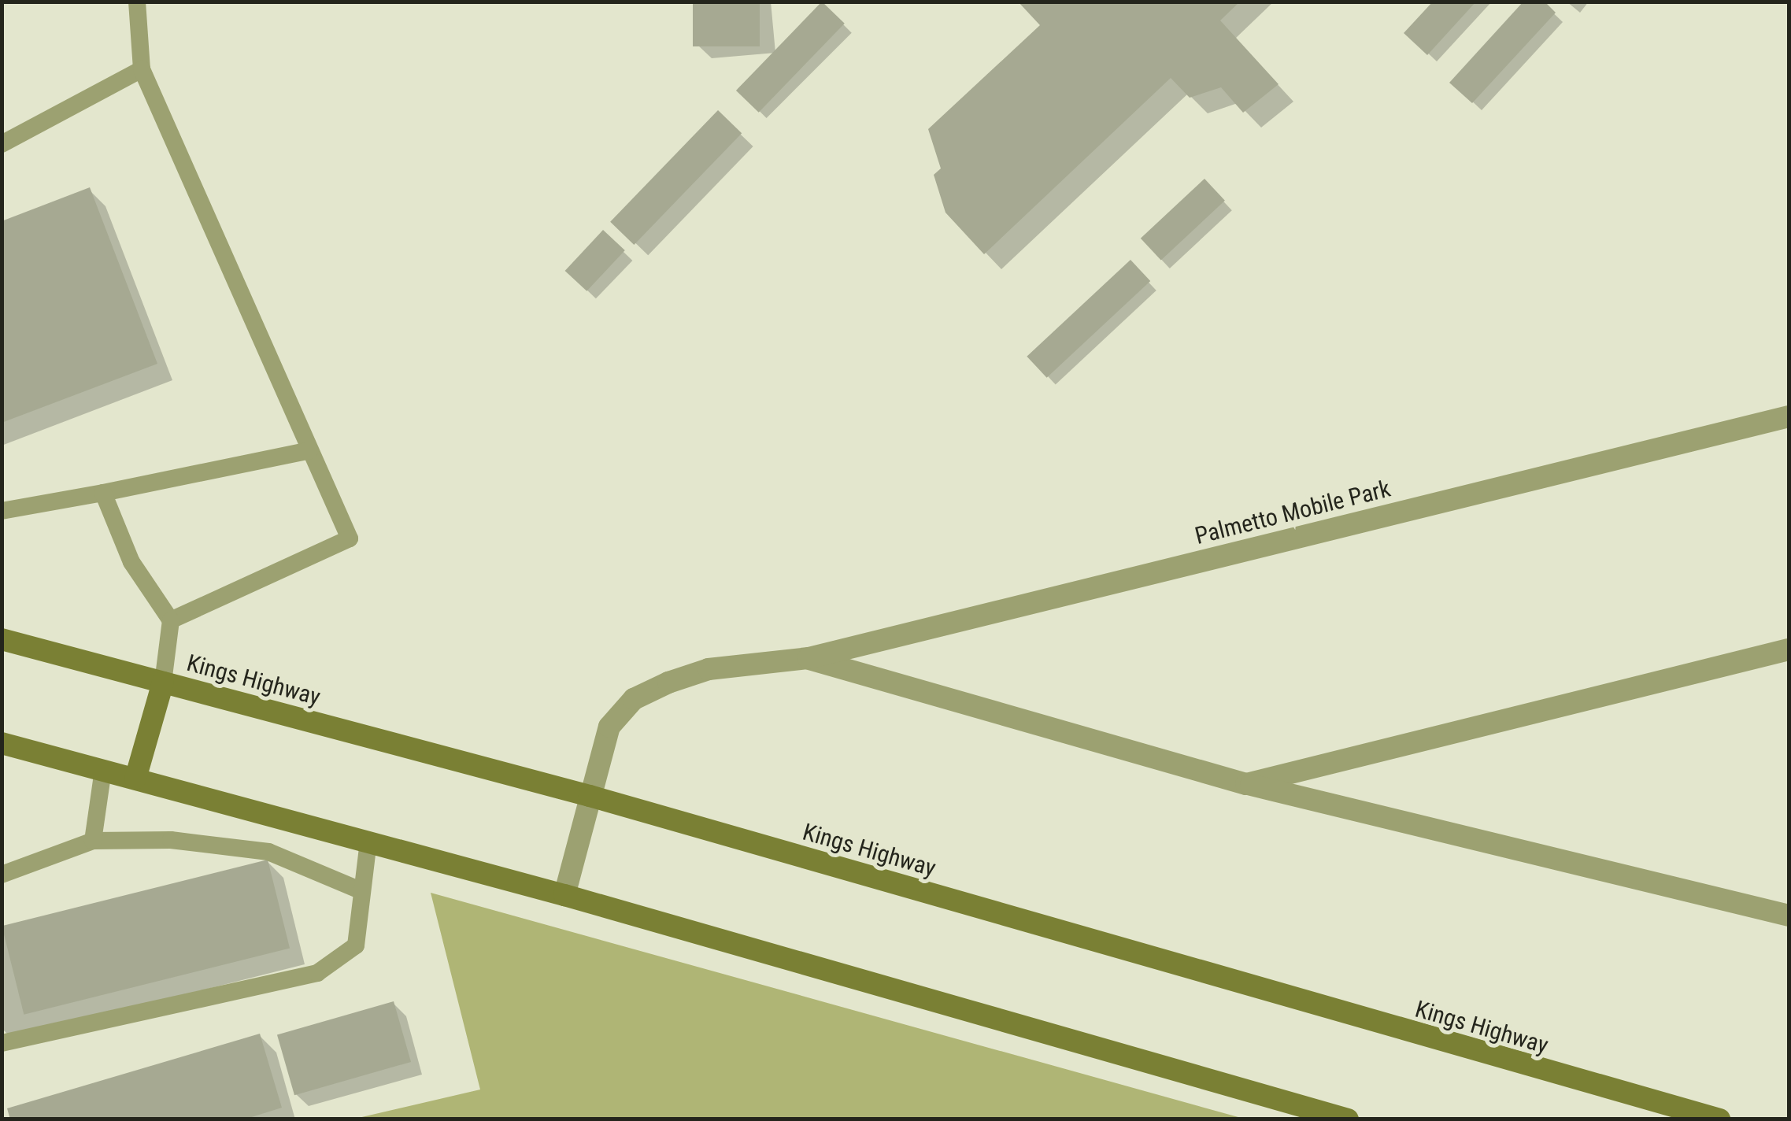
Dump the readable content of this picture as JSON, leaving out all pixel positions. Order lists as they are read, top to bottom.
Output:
{
  "streets": {
    "main road": ["Kings Highway"],
    "street": ["Palmetto Mobile Park"]
  },
  "crossings": [
    ["Palmetto Mobile Park", "Kings Highway"]
  ]
}
